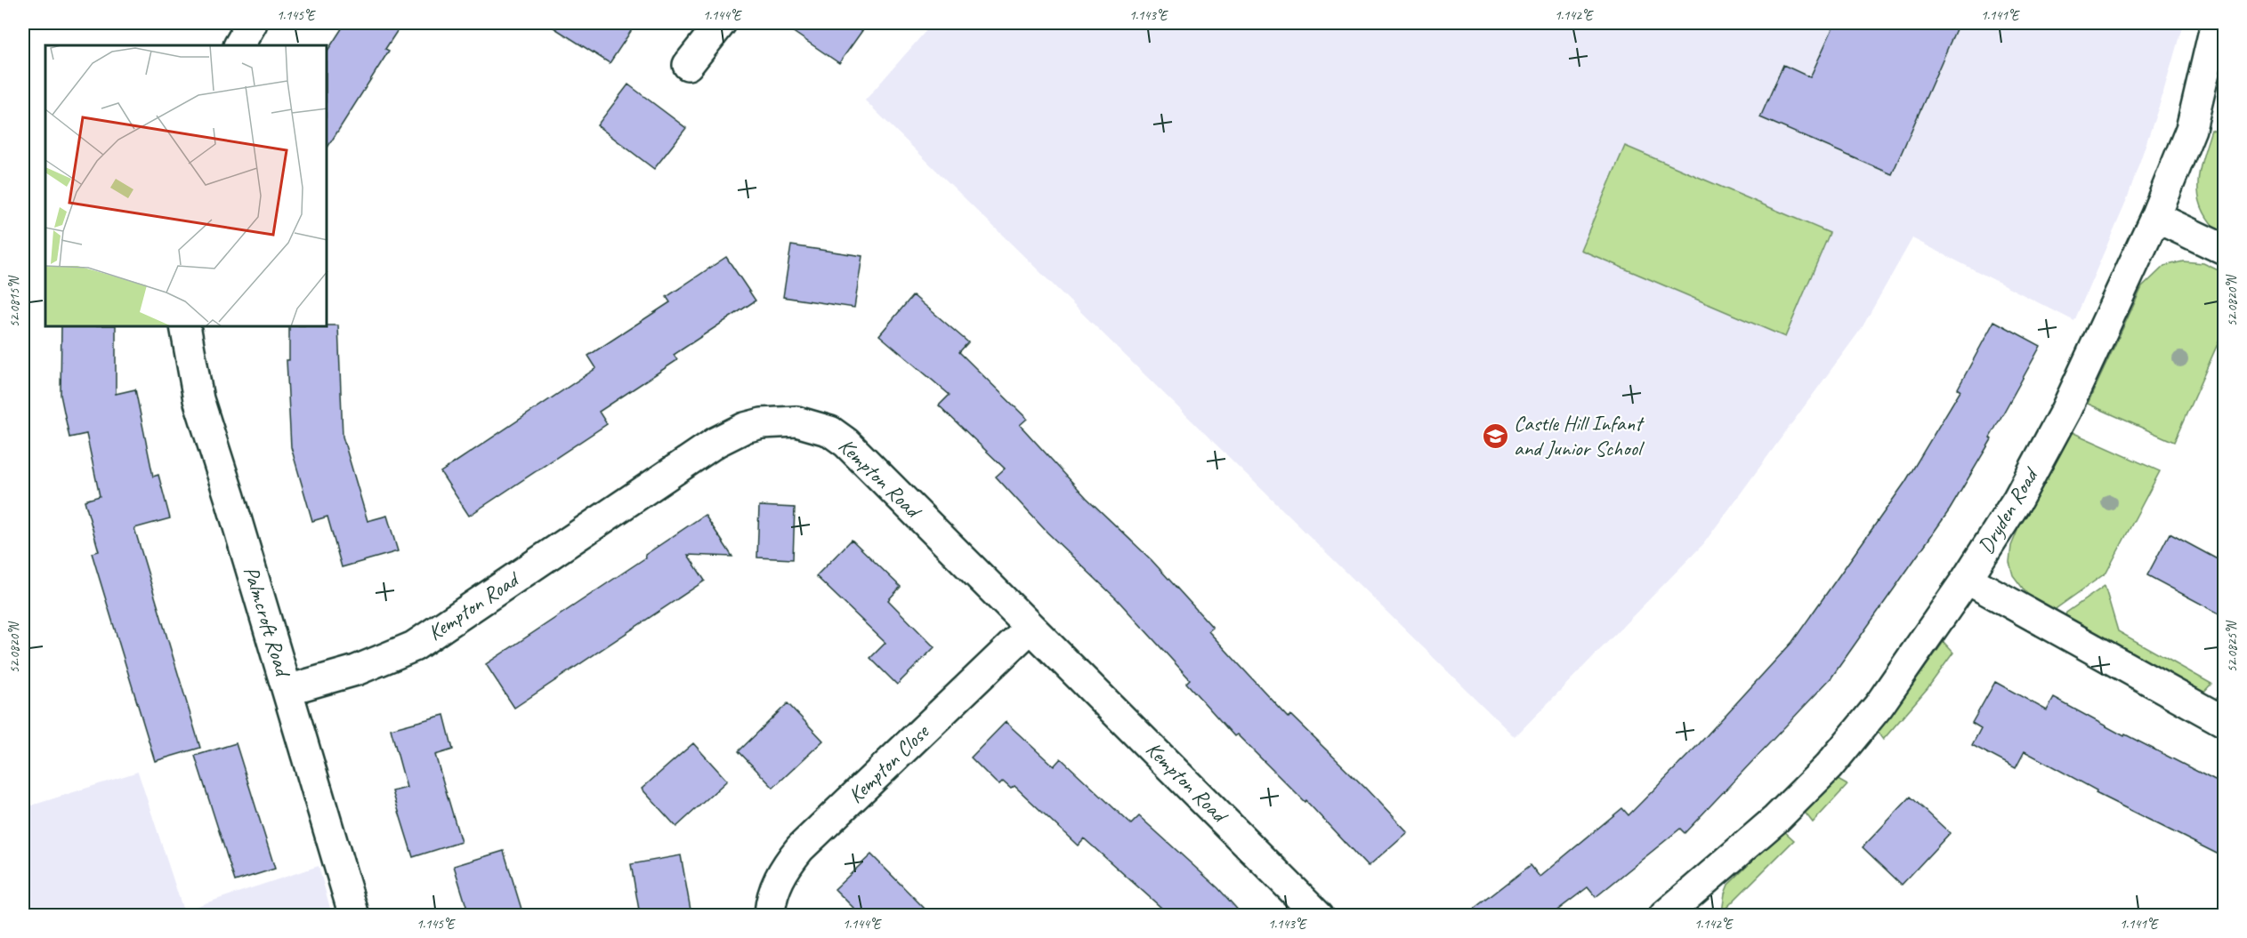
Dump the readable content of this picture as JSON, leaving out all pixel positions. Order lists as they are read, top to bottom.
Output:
{
  "streets": {
    "street": [
      "Kempton Road",
      "Dryden Road",
      "Palmcroft Road",
      "Kempton Close"
    ]
  },
  "crossings": [
    ["Kempton Road", "Palmcroft Road"],
    ["Kempton Road", "Kempton Close"]
  ],
  "places": {
    "school or university": ["Castle Hill Infant and Junior School"]
  },
  "coordinates": [
    "1.145°E",
    "1.144°E",
    "1.143°E",
    "1.142°E",
    "1.141°E",
    "52.0820°N",
    "52.0815°N",
    "52.0825°N"
  ]
}
